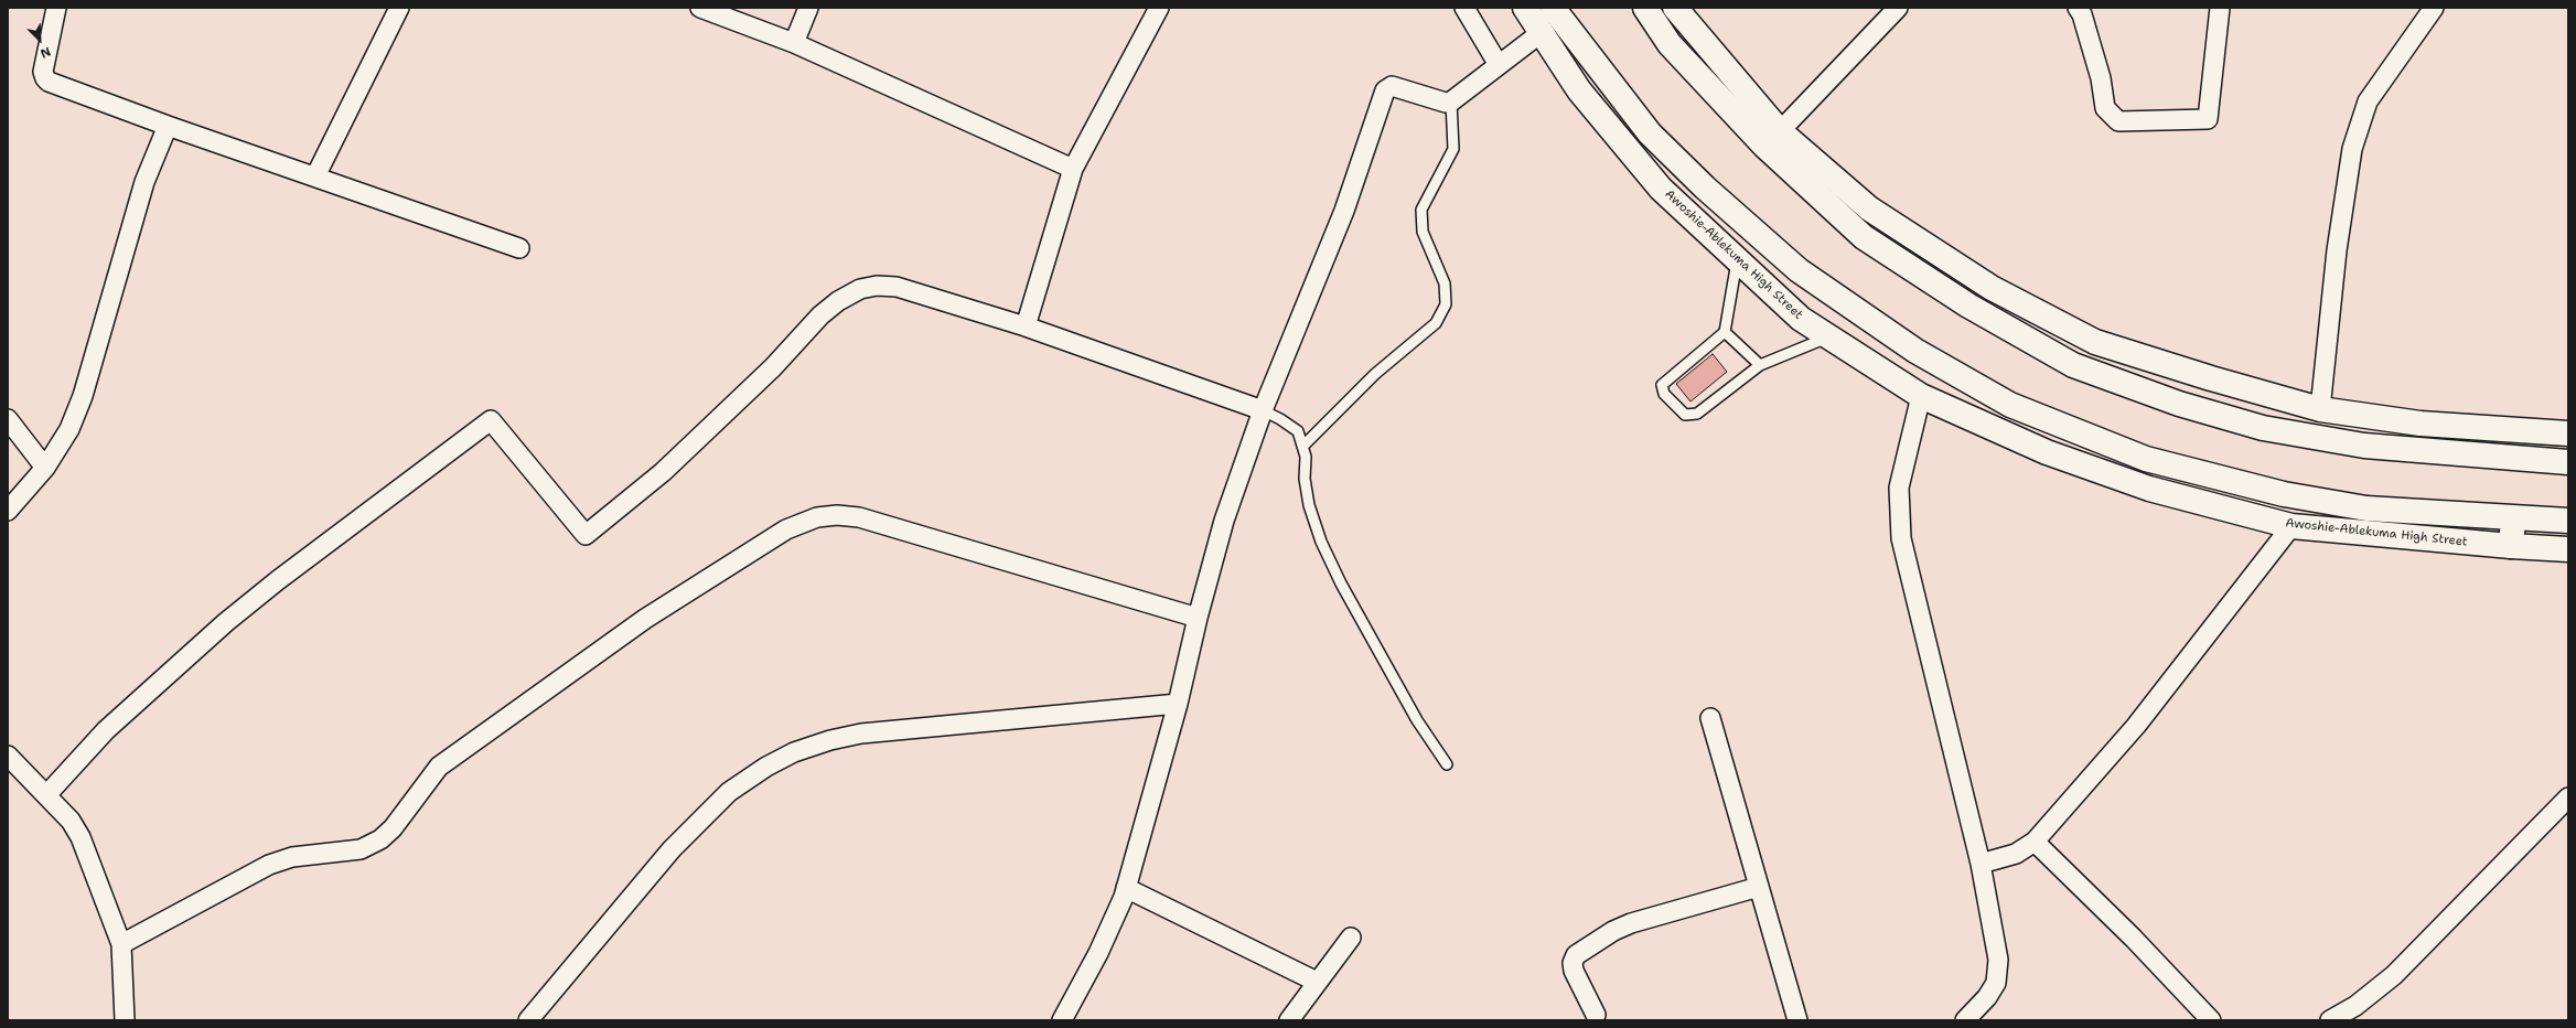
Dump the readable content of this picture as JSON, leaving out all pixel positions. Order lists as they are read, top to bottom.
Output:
{
  "streets": {
    "main road": ["Awoshie-Ablekuma High Street"]
  },
  "north": "bottom right"
}
